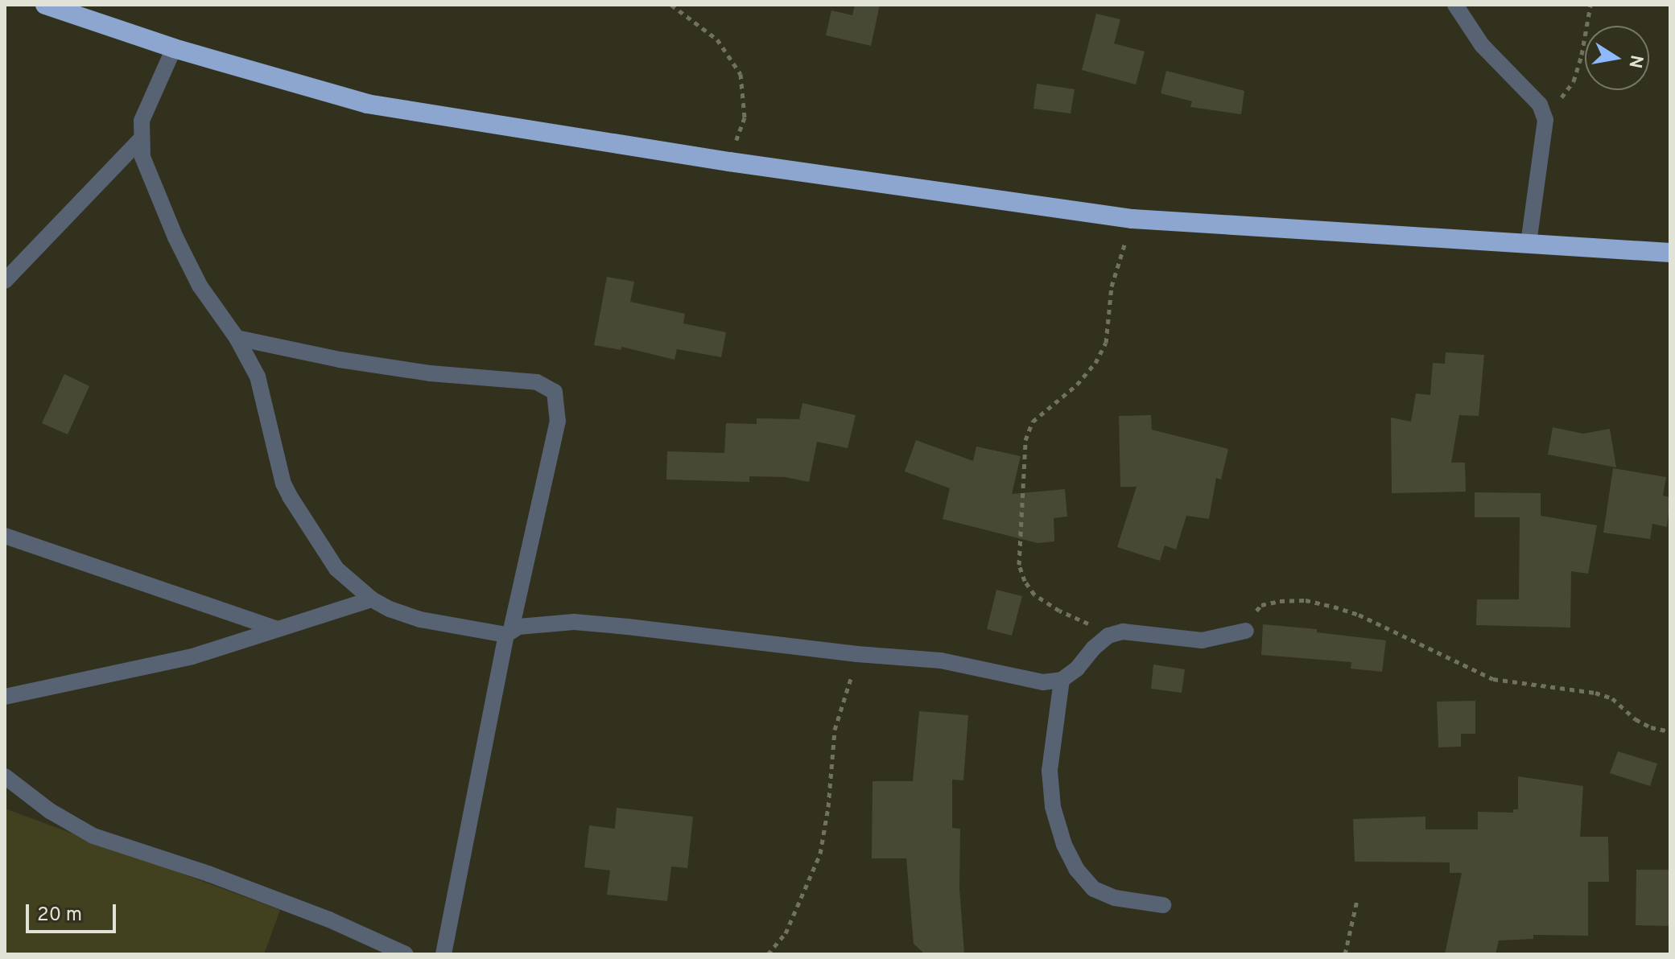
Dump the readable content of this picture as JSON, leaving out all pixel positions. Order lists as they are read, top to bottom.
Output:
{
  "scale_bar": "20 m",
  "north": "right"
}
